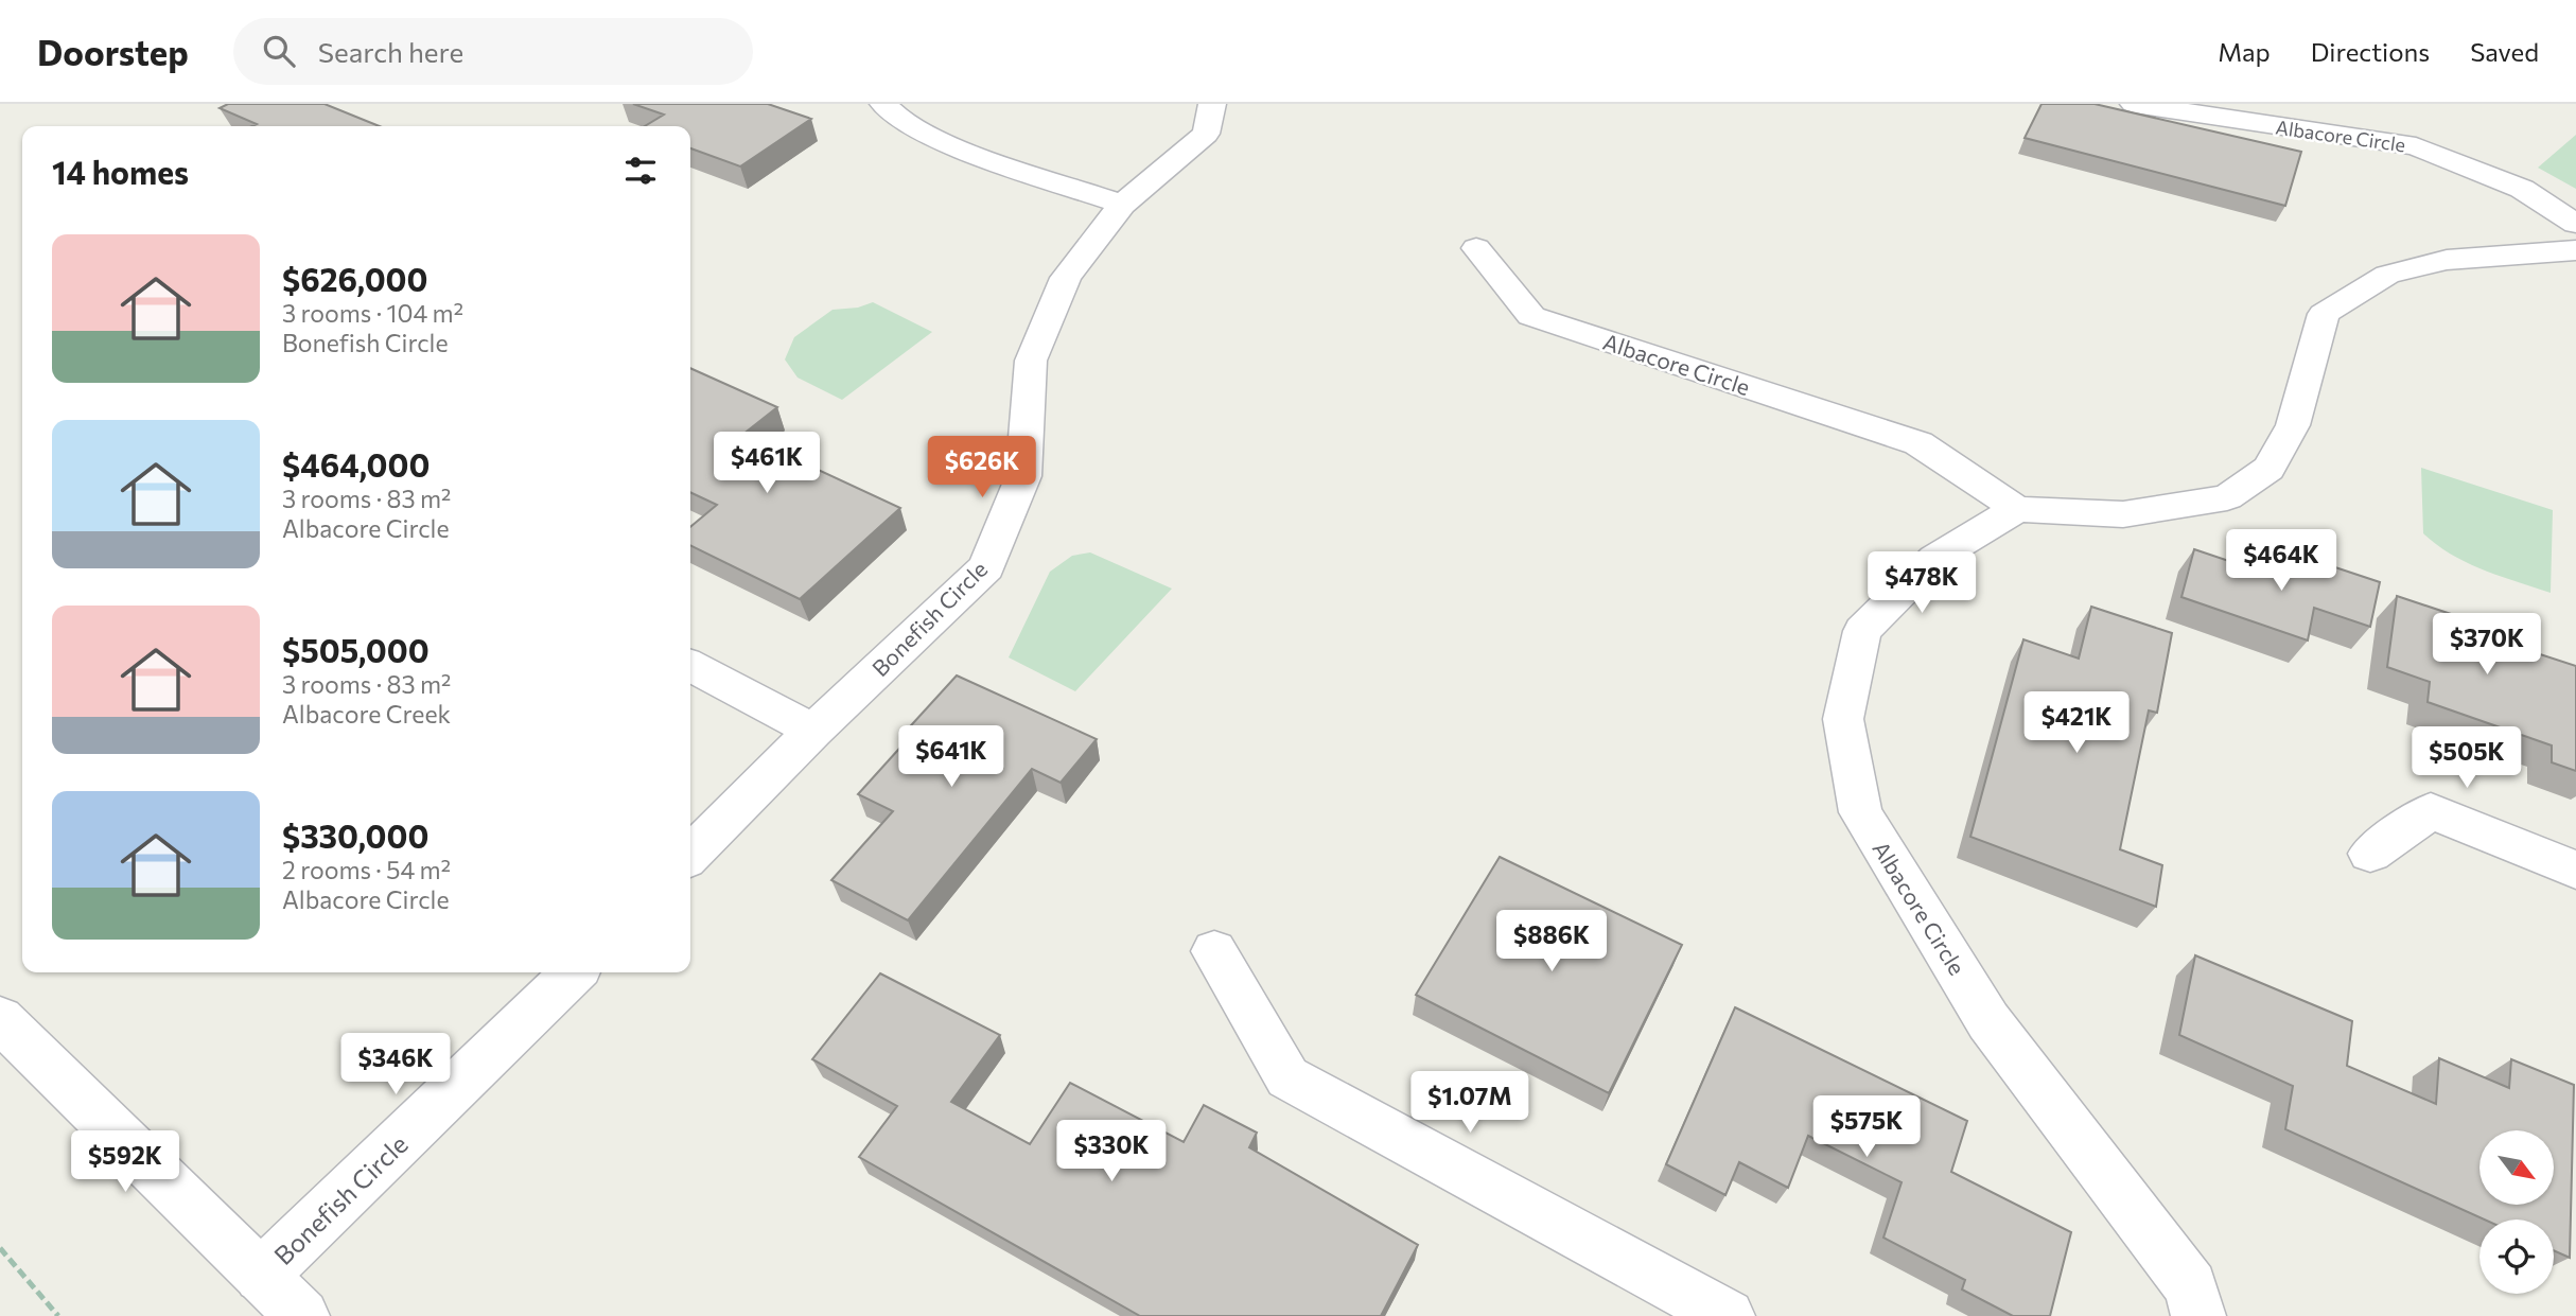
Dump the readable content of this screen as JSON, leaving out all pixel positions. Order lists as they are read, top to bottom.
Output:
{
  "streets": {
    "street": ["Albacore Circle", "Bonefish Circle"]
  },
  "north": "bottom right",
  "page": {
    "header": "Doorstep",
    "search": "Search here",
    "nav": ["Map", "Directions", "Saved"],
    "heading": "14 homes",
    "list": [
      {
        "name": "$626,000",
        "note": "3 rooms · 104 m² · Bonefish Circle"
      },
      {
        "name": "$464,000",
        "note": "3 rooms · 83 m² · Albacore Circle"
      },
      {
        "name": "$505,000",
        "note": "3 rooms · 83 m² · Albacore Creek"
      },
      {
        "name": "$330,000",
        "note": "2 rooms · 54 m² · Albacore Circle"
      }
    ],
    "price": [
      "$461K",
      "$626K",
      "$464K",
      "$478K",
      "$370K",
      "$421K",
      "$641K",
      "$505K",
      "$886K",
      "$346K",
      "$1.07M",
      "$575K",
      "$330K",
      "$592K"
    ]
  }
}
